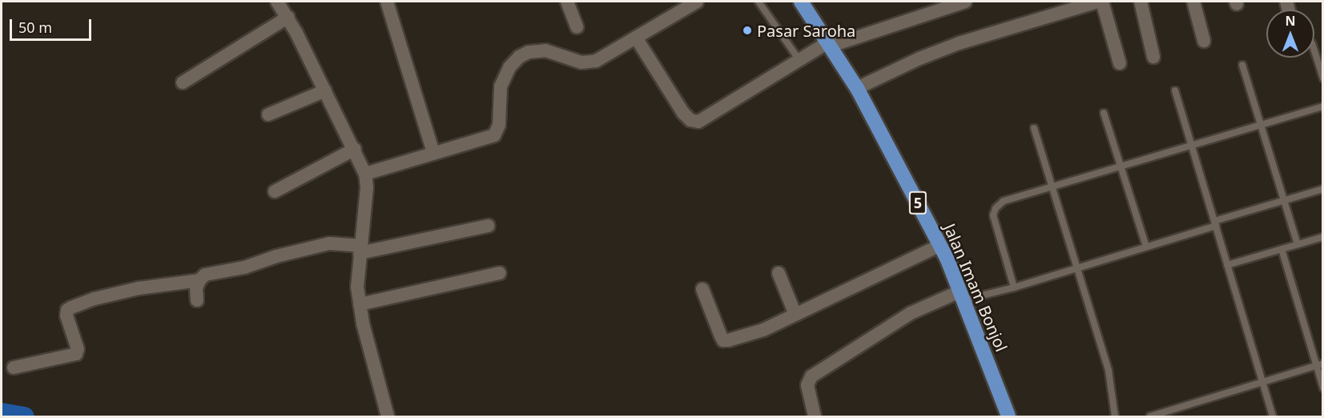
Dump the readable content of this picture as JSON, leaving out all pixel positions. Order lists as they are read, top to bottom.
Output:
{
  "streets": {
    "highway": ["5", "Jalan Imam Bonjol"]
  },
  "places": ["Pasar Saroha"],
  "scale_bar": "50 m",
  "north": "top"
}
